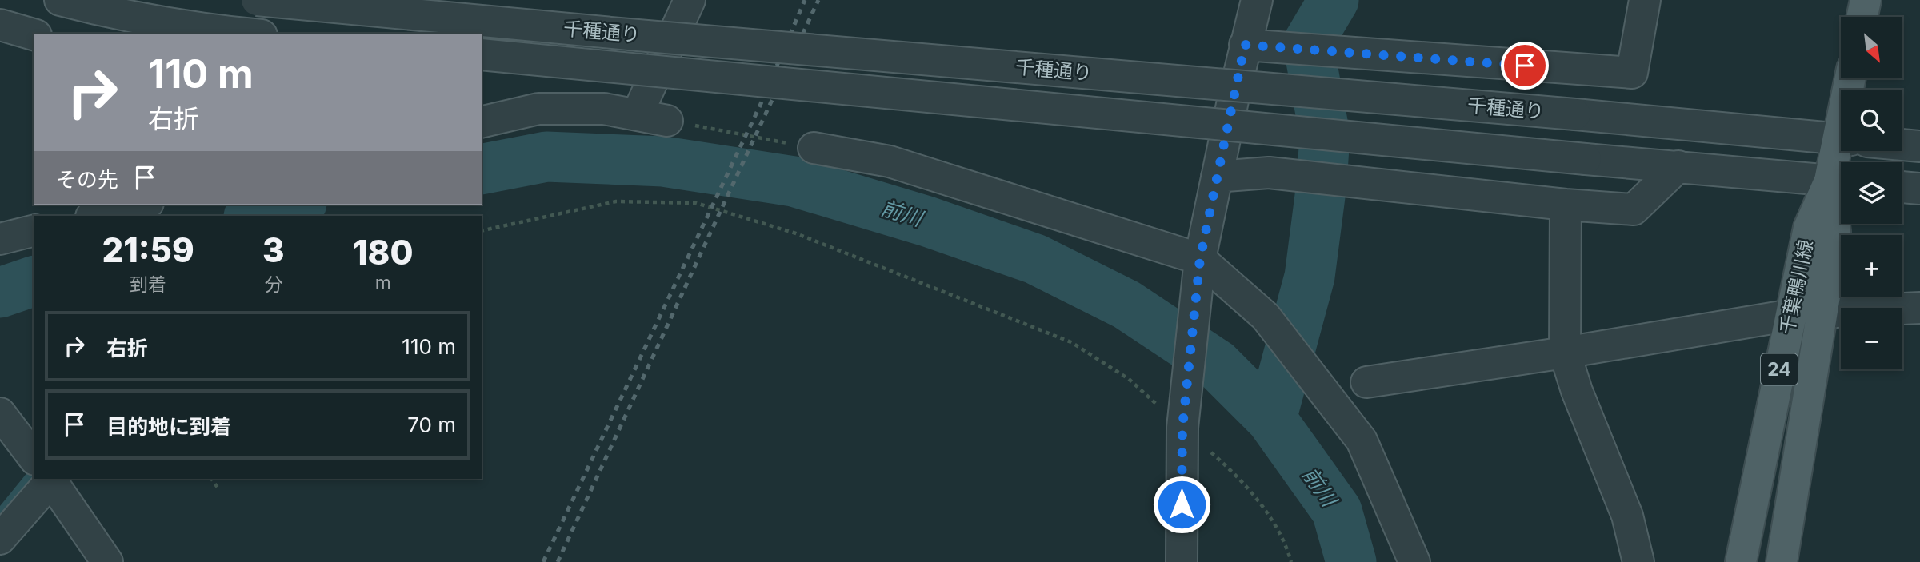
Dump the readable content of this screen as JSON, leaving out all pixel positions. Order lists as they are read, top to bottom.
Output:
{
  "streets": {
    "main road": ["千葉鴨川線", "24"],
    "street": ["千種通り"]
  },
  "crossings": [
    ["千種通り", "千葉鴨川線"]
  ],
  "water": ["前川"],
  "north": "bottom right",
  "page": {
    "map_buttons": ["+", "−"],
    "turn": ["110 m", "右折"],
    "then": "その先",
    "eta": [
      "21:59",
      "到着",
      "3",
      "分",
      "180",
      "m"
    ],
    "list": [
      {
        "name": "右折",
        "value": "110 m"
      },
      {
        "name": "目的地に到着",
        "value": "70 m"
      }
    ]
  }
}
